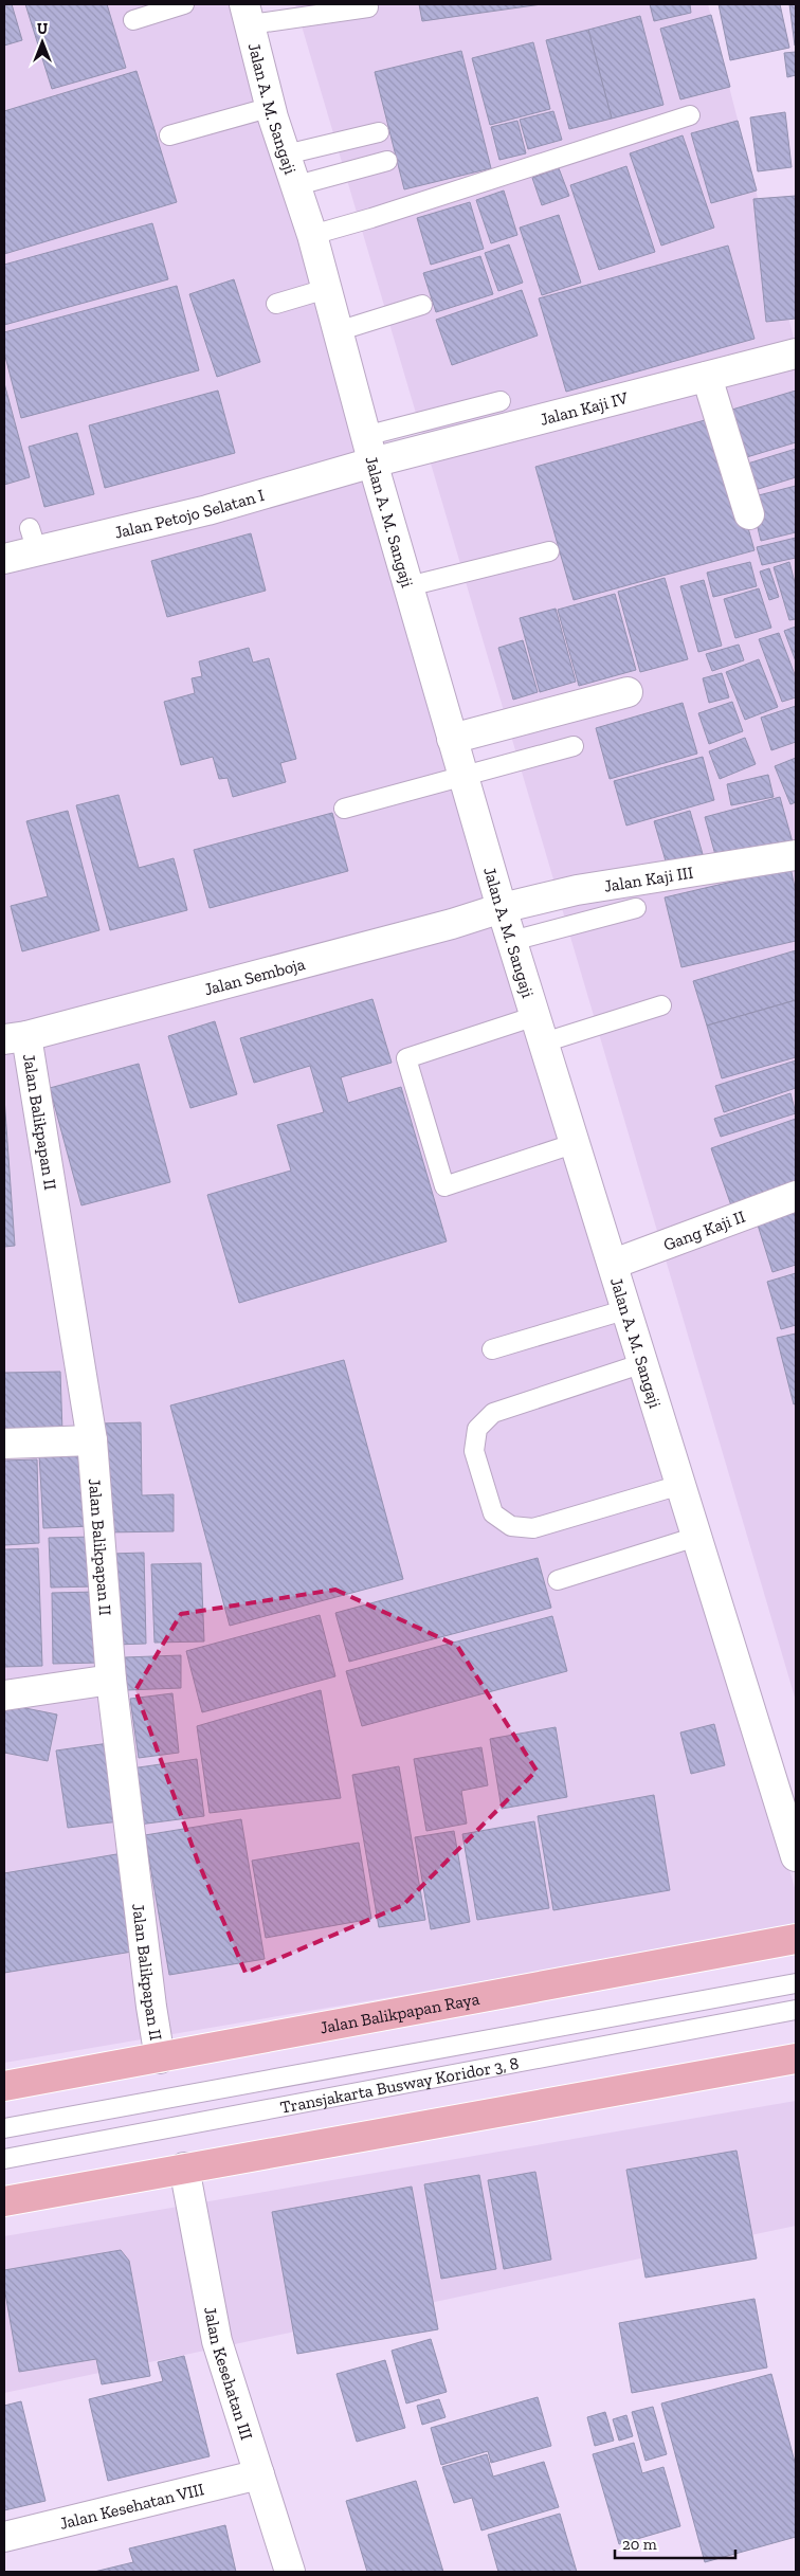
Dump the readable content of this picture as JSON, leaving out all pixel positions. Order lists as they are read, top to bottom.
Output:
{
  "streets": {
    "main road": ["Jalan Balikpapan Raya"],
    "street": [
      "Jalan A. M. Sangaji",
      "Jalan Kaji IV",
      "Jalan Petojo Selatan I",
      "Jalan Kaji III",
      "Jalan Semboja",
      "Jalan Balikpapan II",
      "Gang Kaji II",
      "Jalan Kesehatan III",
      "Jalan Kesehatan VIII"
    ],
    "lane": ["Transjakarta Busway Koridor 3, 8"]
  },
  "crossings": [
    ["Jalan A. M. Sangaji", "Jalan Kaji IV"],
    ["Jalan A. M. Sangaji", "Jalan Petojo Selatan I"],
    ["Jalan A. M. Sangaji", "Jalan Kaji III"],
    ["Jalan A. M. Sangaji", "Jalan Semboja"],
    ["Jalan A. M. Sangaji", "Gang Kaji II"],
    ["Jalan Kaji IV", "Jalan Petojo Selatan I"],
    ["Jalan Kaji III", "Jalan Semboja"],
    ["Jalan Semboja", "Jalan Balikpapan II"],
    ["Jalan Balikpapan II", "Jalan Balikpapan Raya"],
    ["Jalan Kesehatan III", "Jalan Kesehatan VIII"]
  ],
  "scale_bar": "20 m",
  "north": "top"
}
